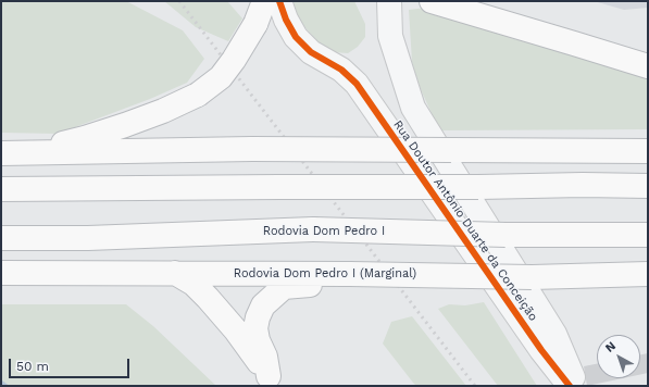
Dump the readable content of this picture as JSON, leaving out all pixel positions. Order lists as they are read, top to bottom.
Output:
{
  "streets": {
    "highway": ["Rodovia Dom Pedro I", "Rodovia Dom Pedro I (Marginal)"],
    "street": ["Rua Doutor Antônio Duarte da Conceição"]
  },
  "scale_bar": "50 m",
  "north": "top left"
}
